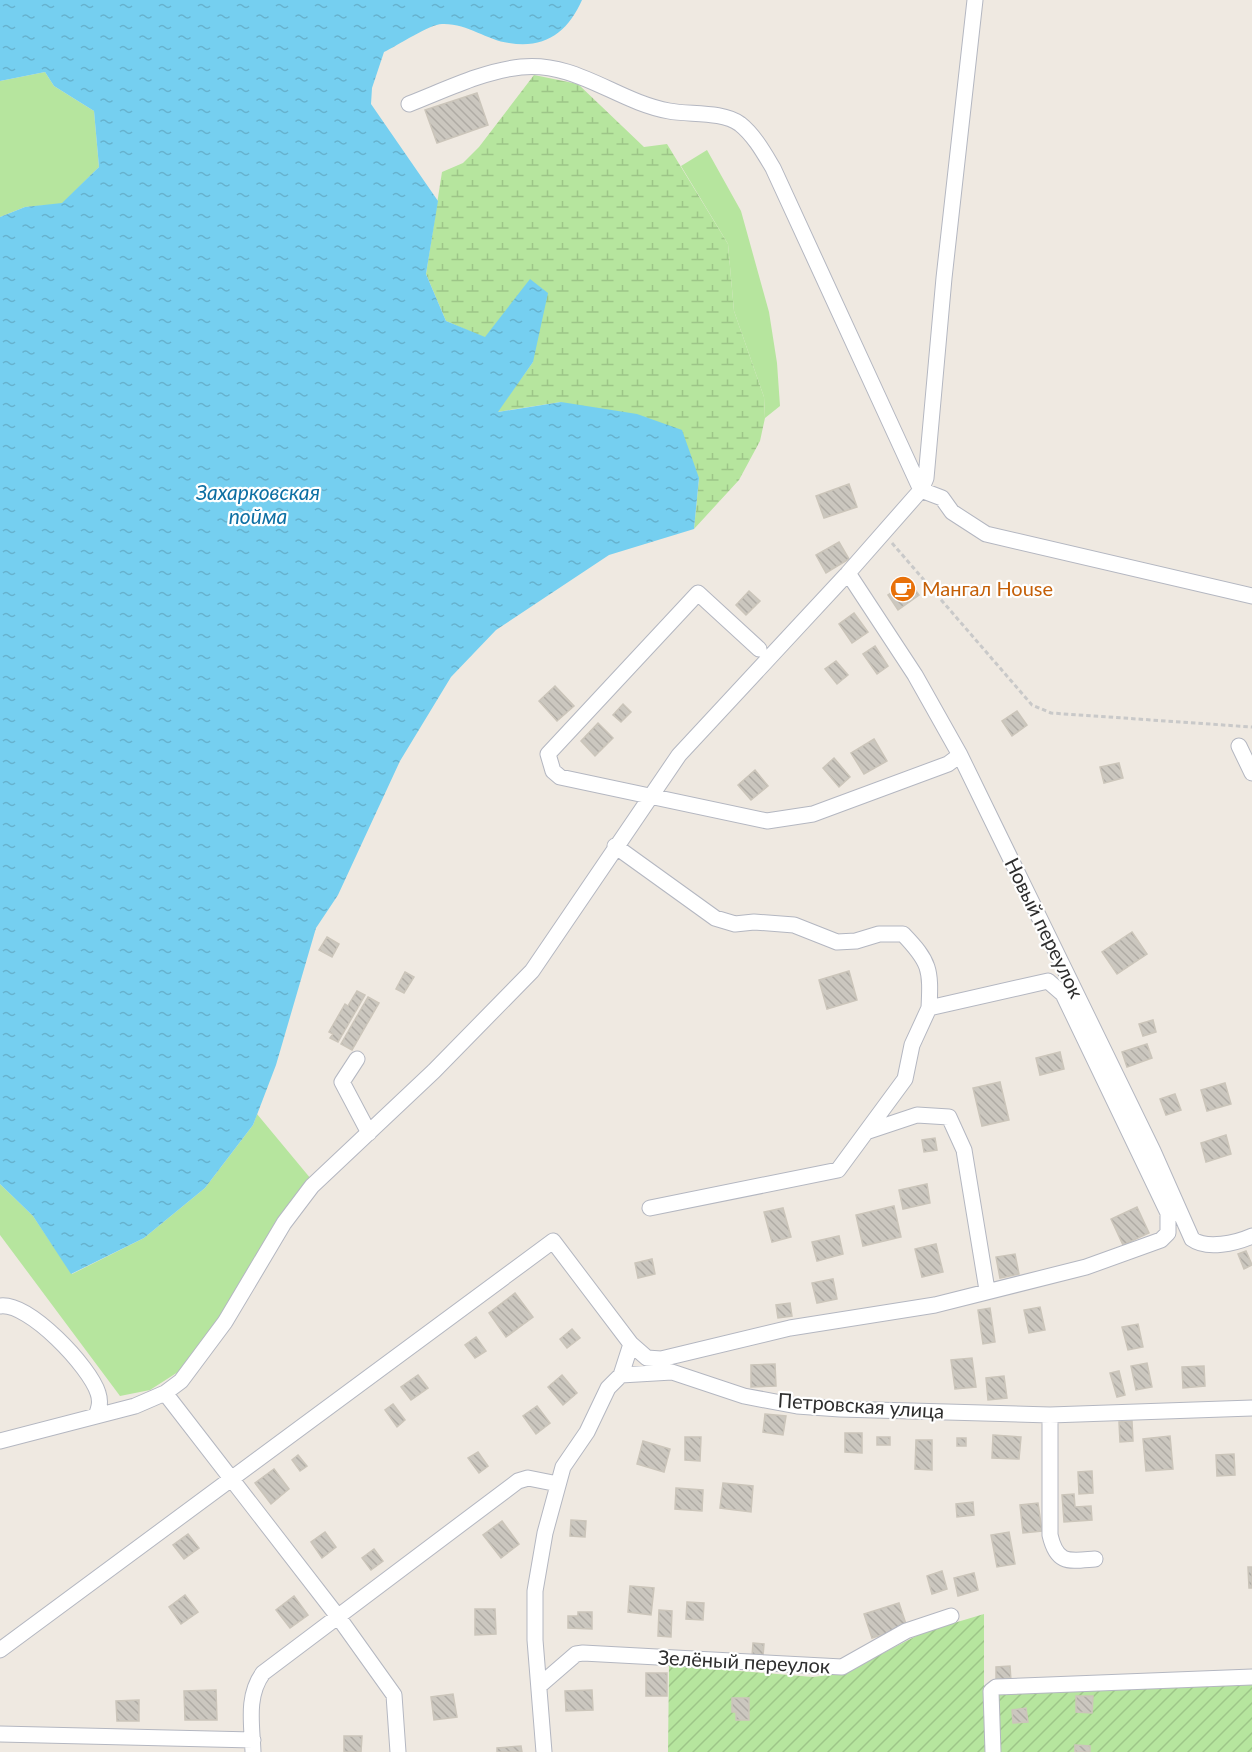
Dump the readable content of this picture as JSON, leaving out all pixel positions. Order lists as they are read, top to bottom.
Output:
{
  "streets": {
    "street": ["Новый переулок", "Петровская улица", "Зелёный переулок"]
  },
  "water": ["Захарковская пойма"],
  "places": {
    "cafe": ["Мангал House"]
  }
}
